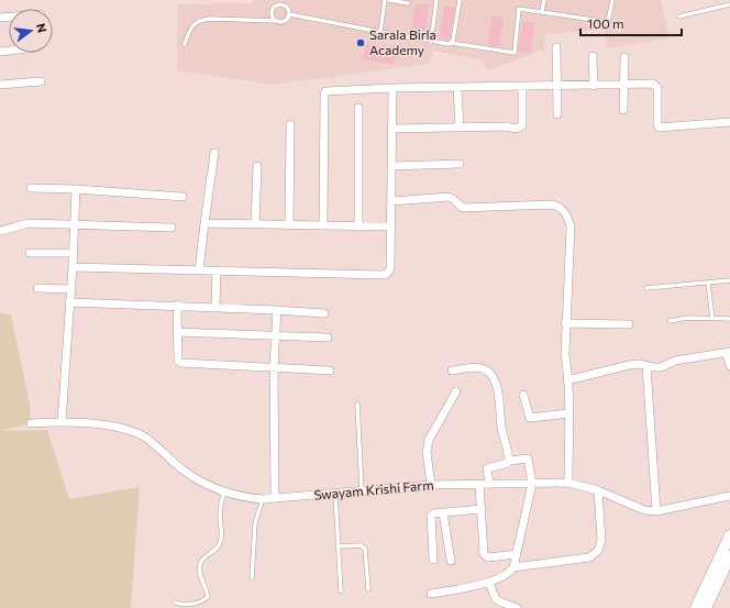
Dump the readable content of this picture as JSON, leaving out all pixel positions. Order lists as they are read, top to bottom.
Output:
{
  "streets": {
    "street": ["Swayam Krishi Farm"]
  },
  "places": ["Sarala Birla Academy"],
  "scale_bar": "100 m",
  "north": "right"
}
